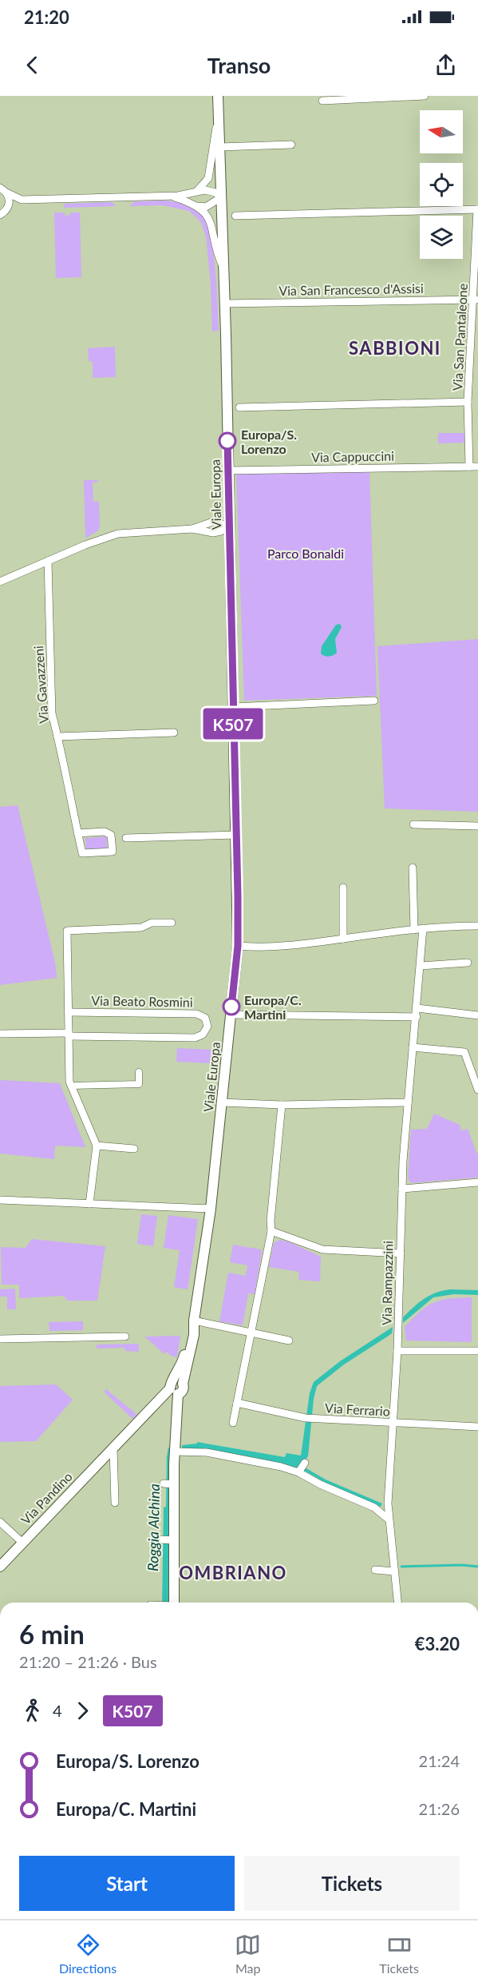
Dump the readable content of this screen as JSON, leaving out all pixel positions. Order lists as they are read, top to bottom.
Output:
{
  "streets": {
    "street": [
      "Via San Francesco d'Assisi",
      "Via San Pantaleone",
      "Via Cappuccini",
      "Viale Europa",
      "Via Gavazzeni",
      "Via Beato Rosmini",
      "Via Rampazzini",
      "Via Ferrario",
      "Via Pandino"
    ]
  },
  "crossings": [
    ["Via San Francesco d'Assisi", "Via San Pantaleone"],
    ["Via San Francesco d'Assisi", "Viale Europa"],
    ["Via San Pantaleone", "Via Cappuccini"],
    ["Via Cappuccini", "Viale Europa"],
    ["Viale Europa", "Via Pandino"],
    ["Via Rampazzini", "Via Ferrario"]
  ],
  "districts": ["SABBIONI", "OMBRIANO"],
  "water": ["Roggia Alchina"],
  "parks": ["Parco Bonaldi"],
  "places": ["Europa/S. Lorenzo", "Europa/C. Martini"],
  "lines": ["bus line K507"],
  "north": "left",
  "page": {
    "status": "21:20",
    "header": "Transo",
    "on_map": "K507",
    "heading": ["6 min", "21:20 – 21:26 · Bus", "€3.20"],
    "legs": ["4", "K507"],
    "list": [
      {
        "name": "Europa/S. Lorenzo",
        "value": "21:24"
      },
      {
        "name": "Europa/C. Martini",
        "value": "21:26"
      }
    ],
    "buttons": ["Start", "Tickets"],
    "tabs": ["Directions", "Map", "Tickets"]
  }
}
